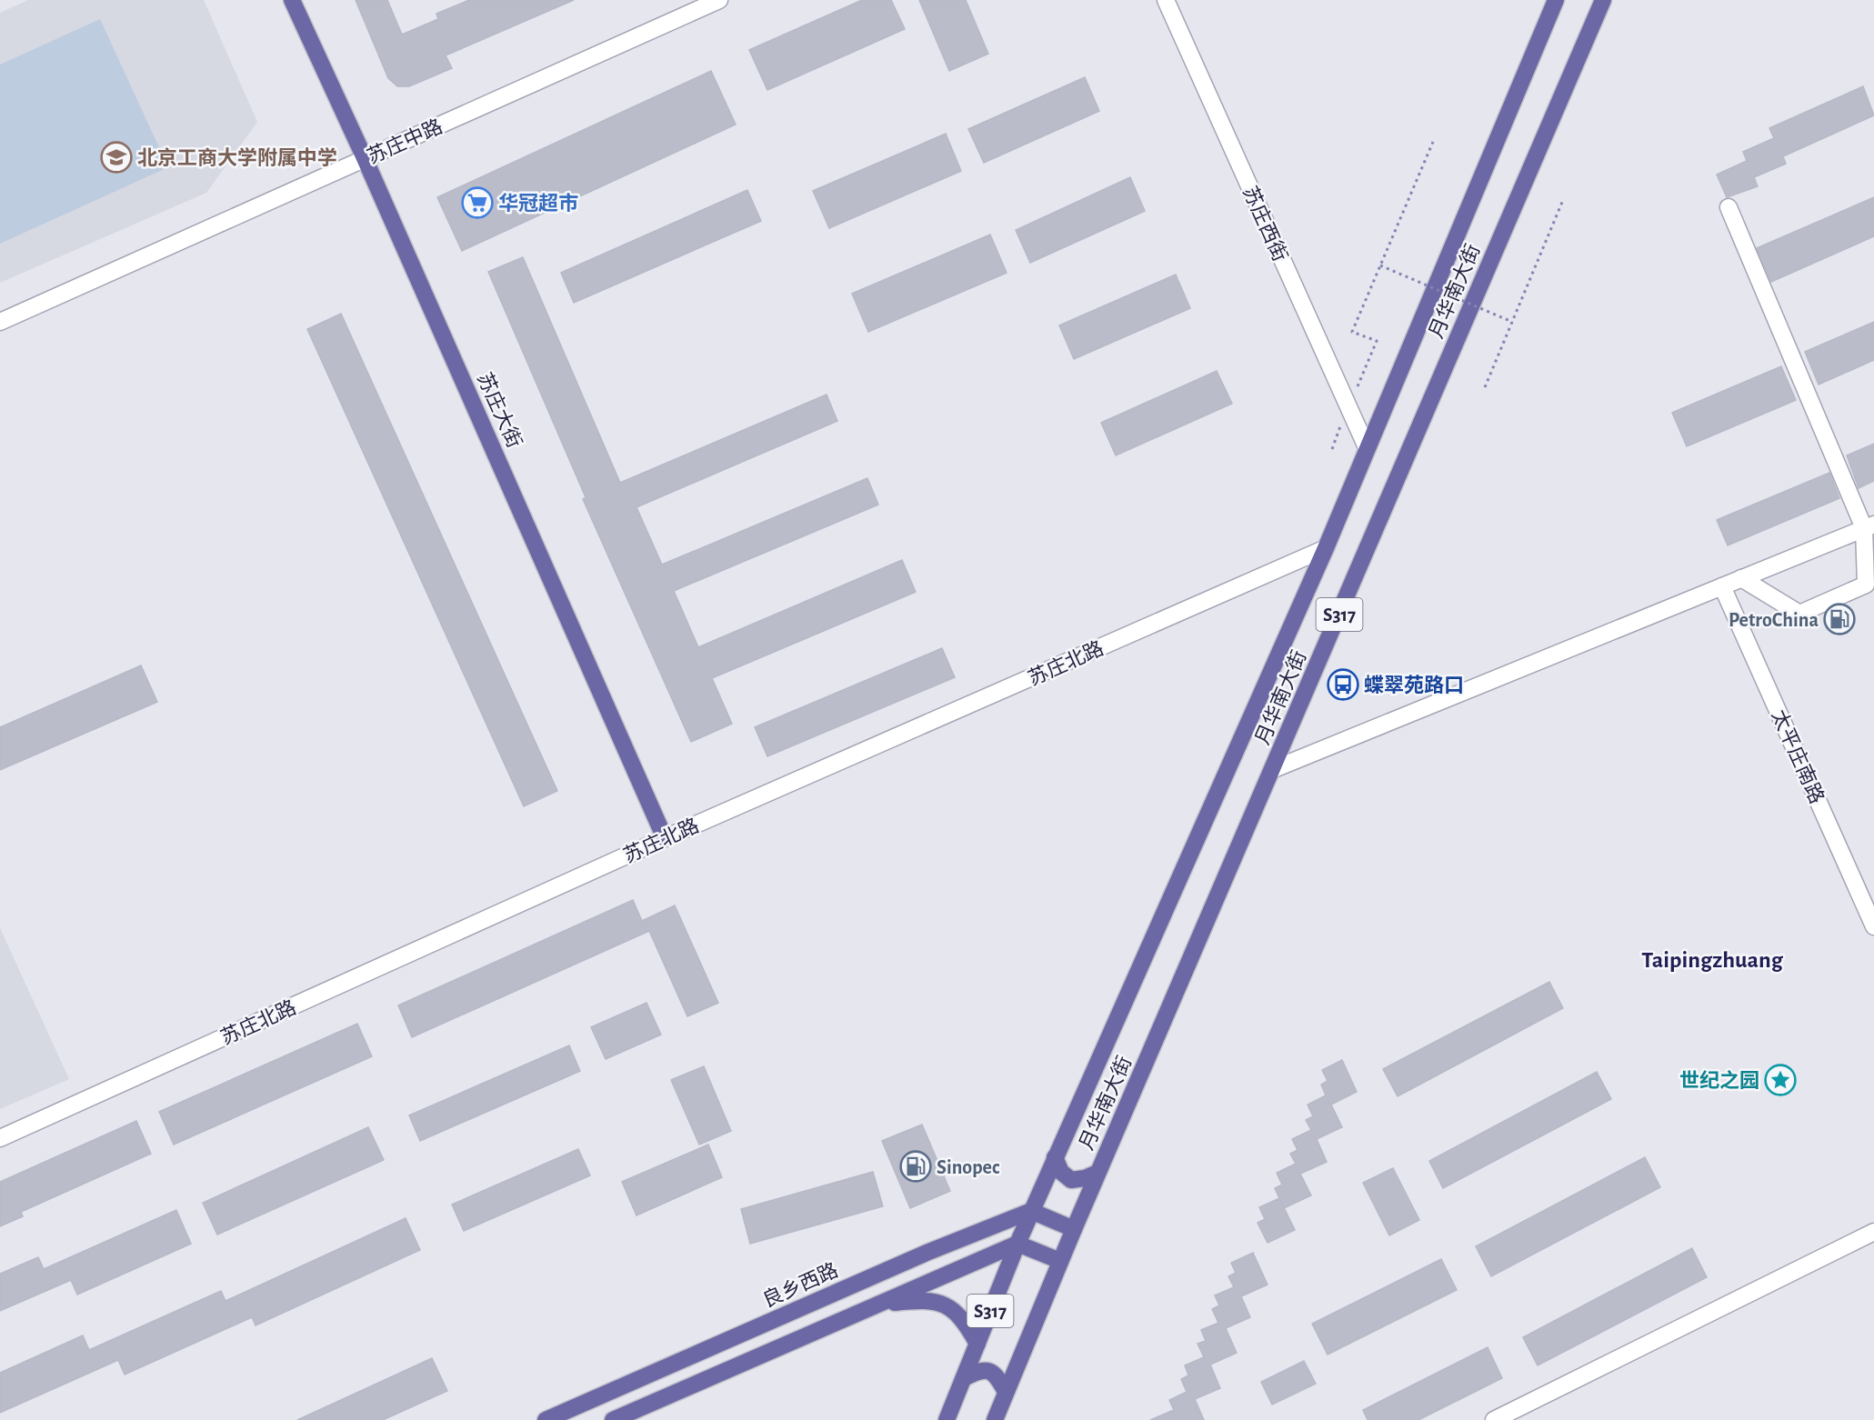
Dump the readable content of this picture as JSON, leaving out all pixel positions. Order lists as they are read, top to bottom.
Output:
{
  "streets": {
    "main road": [
      "月华南大街",
      "苏庄大街",
      "S317",
      "良乡西路"
    ],
    "street": [
      "苏庄中路",
      "苏庄西街",
      "苏庄北路",
      "太平庄南路"
    ]
  },
  "crossings": [
    ["苏庄中路", "苏庄大街"],
    ["苏庄西街", "月华南大街"],
    ["月华南大街", "S317"],
    ["月华南大街", "苏庄北路"],
    ["月华南大街", "良乡西路"],
    ["苏庄大街", "苏庄北路"]
  ],
  "districts": ["Taipingzhuang"],
  "places": {
    "school or university": ["北京工商大学附属中学"],
    "supermarket": ["华冠超市"],
    "fuel station": ["PetroChina", "Sinopec"],
    "bus stop": ["蝶翠苑路口"],
    "place": ["世纪之园"]
  }
}
